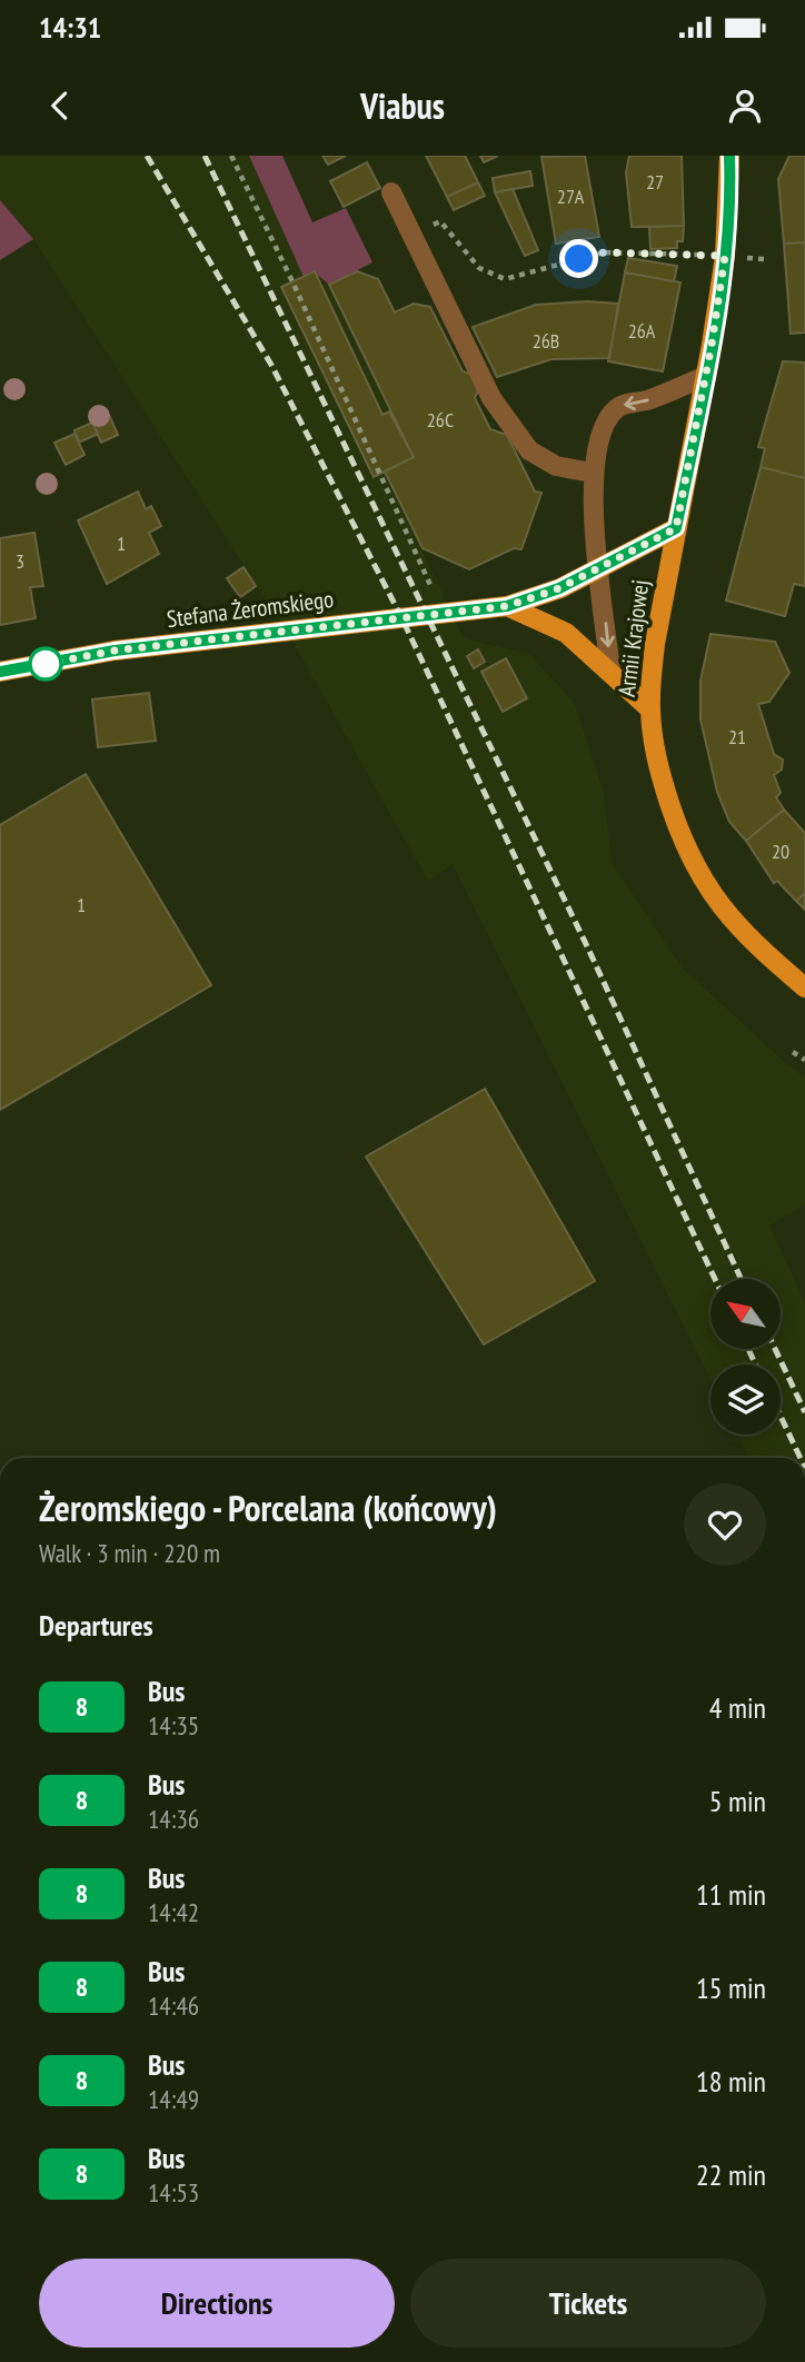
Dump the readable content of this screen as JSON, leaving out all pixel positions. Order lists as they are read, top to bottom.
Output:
{
  "streets": {
    "main road": ["Stefana Żeromskiego", "Armii Krajowej"]
  },
  "crossings": [
    ["Stefana Żeromskiego", "Armii Krajowej"]
  ],
  "lines": ["bus line 8"],
  "house_numbers": [
    "27",
    "27A",
    "26A",
    "26B",
    "26C",
    "1",
    "3",
    "21",
    "20",
    "1"
  ],
  "north": "top left",
  "page": {
    "status": "14:31",
    "header": "Viabus",
    "heading": [
      ["Żeromskiego - Porcelana (końcowy)", "Walk · 3 min · 220 m"],
      "Departures"
    ],
    "list": [
      {
        "mark": "8",
        "name": "Bus",
        "note": "14:35",
        "value": "4 min"
      },
      {
        "mark": "8",
        "name": "Bus",
        "note": "14:36",
        "value": "5 min"
      },
      {
        "mark": "8",
        "name": "Bus",
        "note": "14:42",
        "value": "11 min"
      },
      {
        "mark": "8",
        "name": "Bus",
        "note": "14:46",
        "value": "15 min"
      },
      {
        "mark": "8",
        "name": "Bus",
        "note": "14:49",
        "value": "18 min"
      },
      {
        "mark": "8",
        "name": "Bus",
        "note": "14:53",
        "value": "22 min"
      }
    ],
    "buttons": ["Directions", "Tickets"]
  }
}
